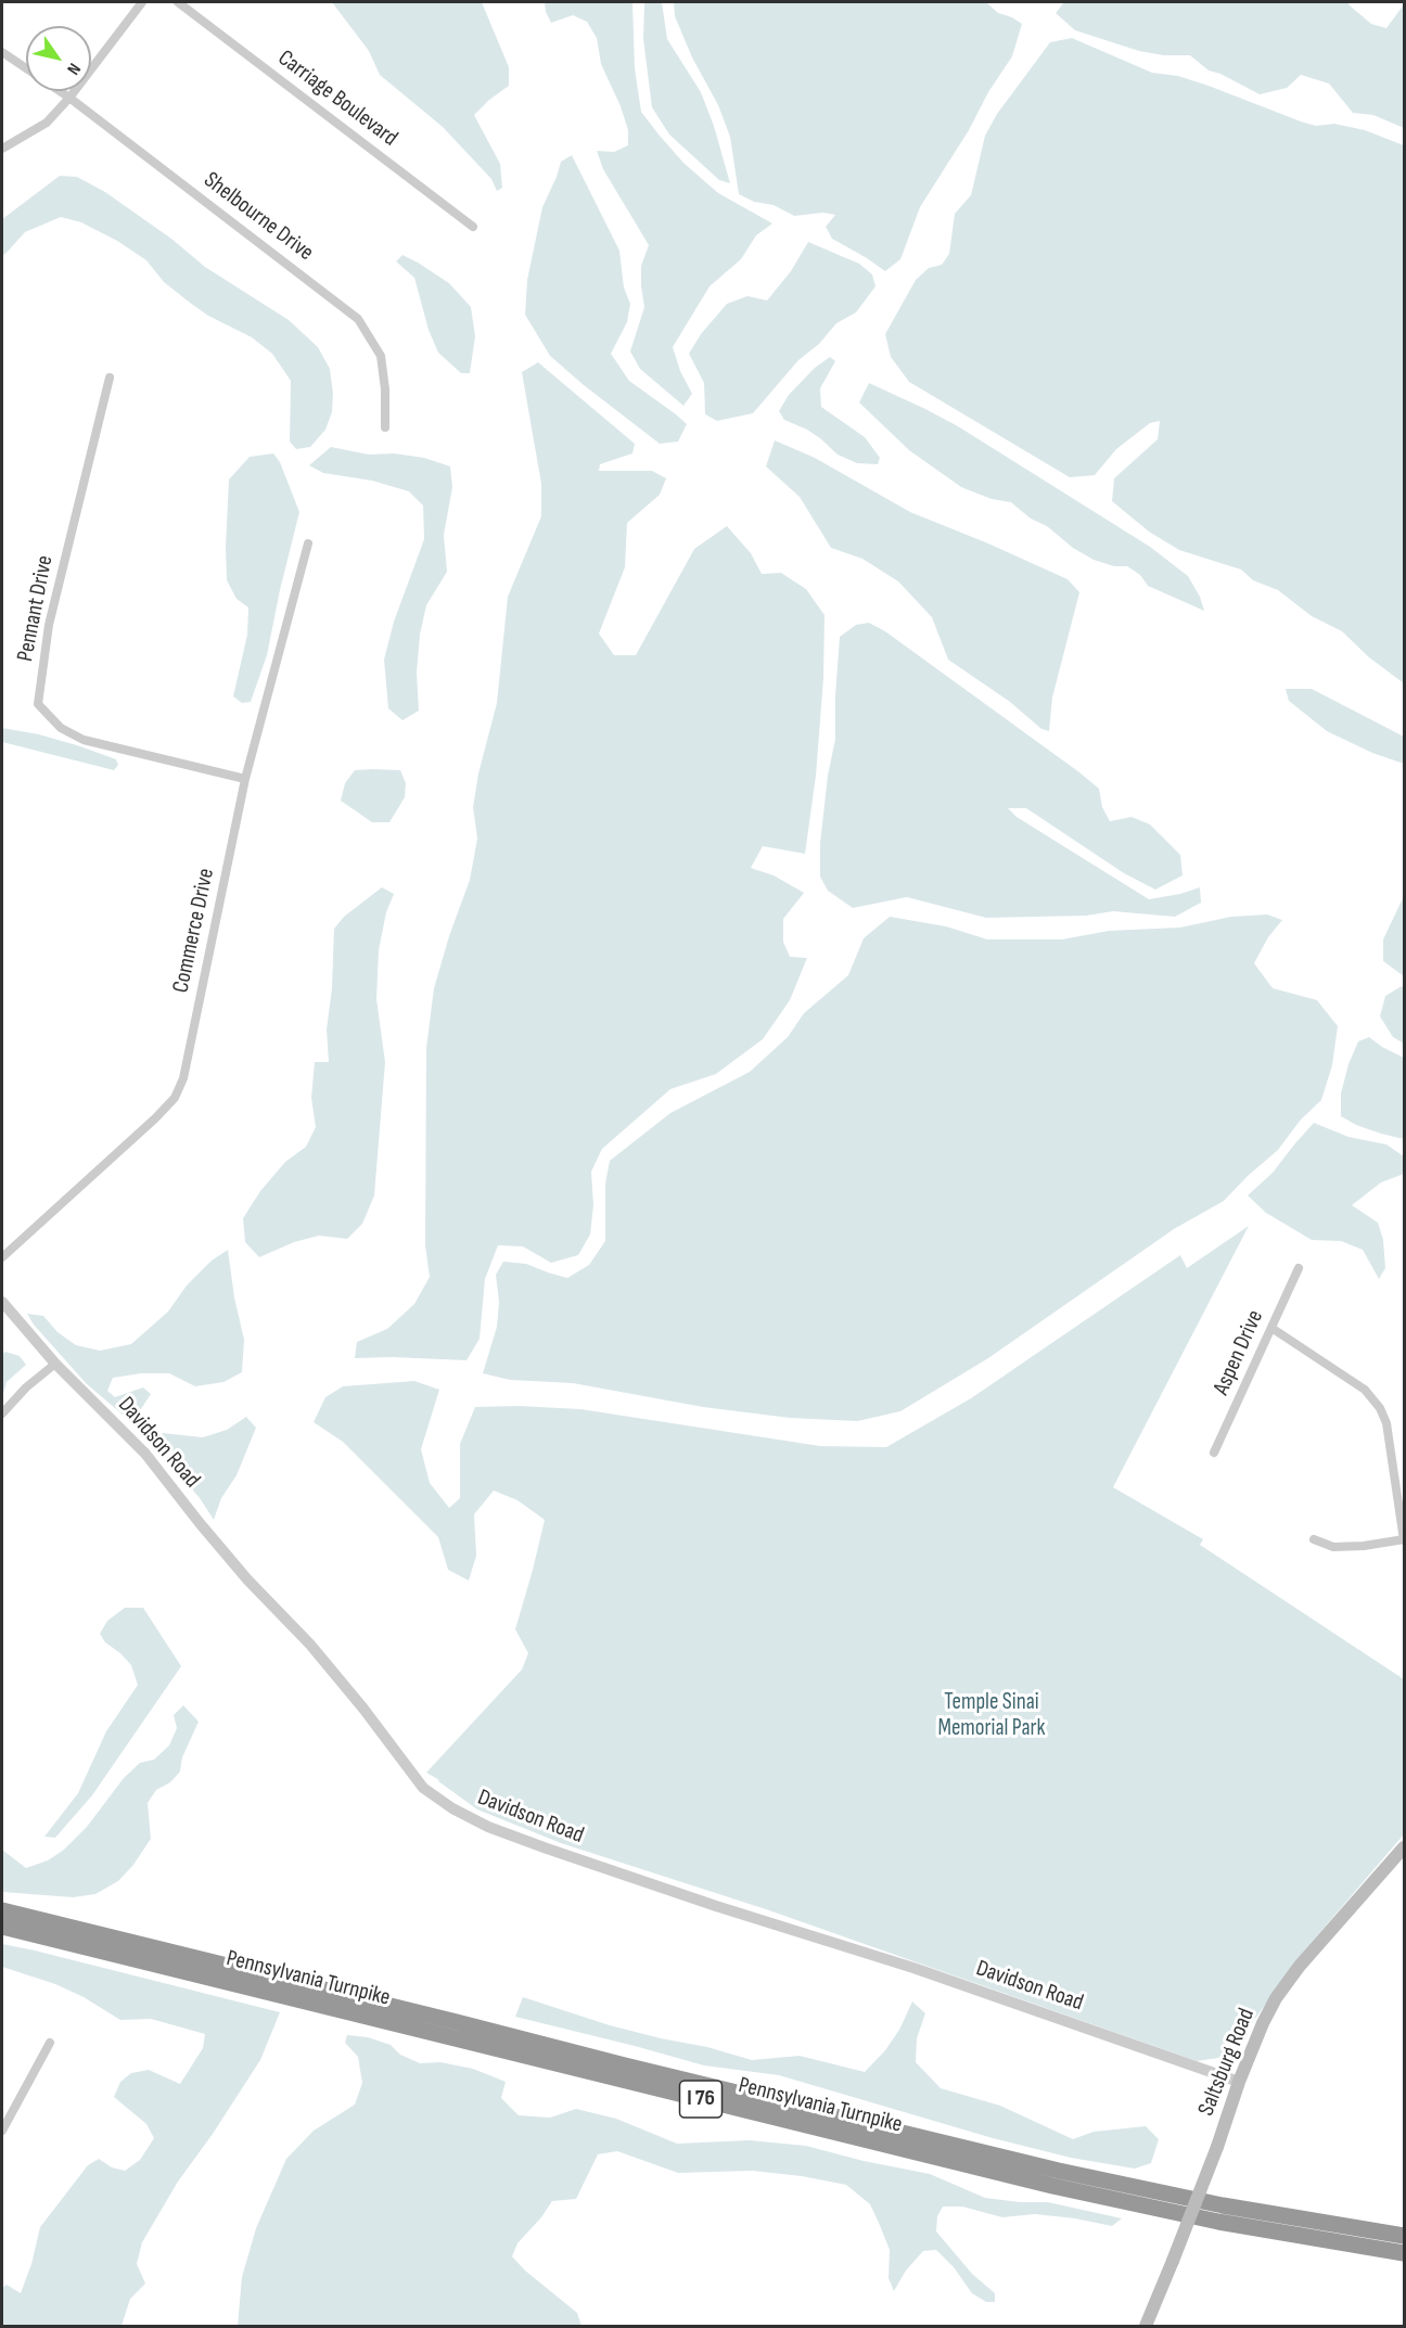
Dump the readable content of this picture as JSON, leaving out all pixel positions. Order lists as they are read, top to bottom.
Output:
{
  "streets": {
    "highway": ["Pennsylvania Turnpike", "I 76"],
    "main road": ["Saltsburg Road"],
    "street": [
      "Carriage Boulevard",
      "Shelbourne Drive",
      "Pennant Drive",
      "Commerce Drive",
      "Aspen Drive",
      "Davidson Road"
    ]
  },
  "crossings": [
    ["Pennant Drive", "Commerce Drive"],
    ["Davidson Road", "Saltsburg Road"]
  ],
  "parks": ["Temple Sinai Memorial Park"],
  "north": "bottom right"
}
